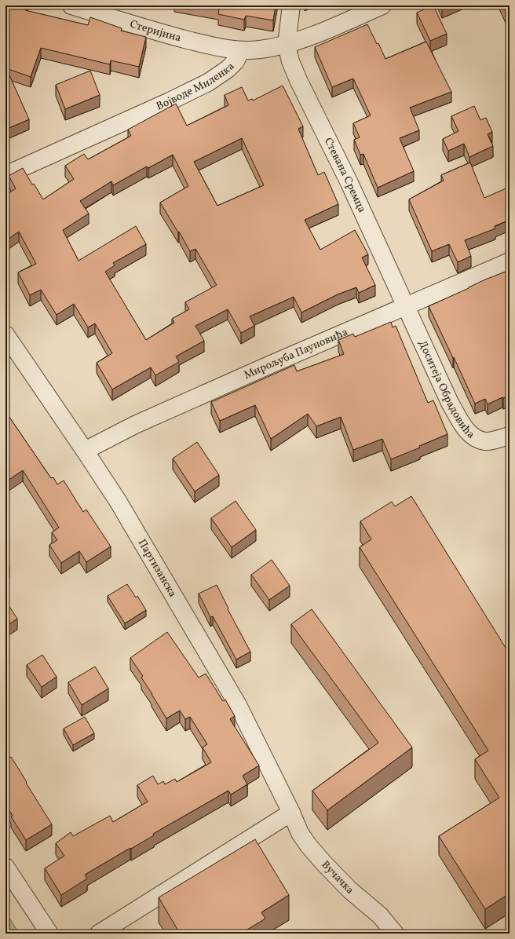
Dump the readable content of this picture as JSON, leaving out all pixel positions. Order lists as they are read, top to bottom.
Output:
{
  "streets": {
    "street": [
      "Стеријина",
      "Војводе Миленка",
      "Стевана Сремца",
      "Мирољуба Пауновића",
      "Доситеја Обрадовића",
      "Партизанска",
      "Вучачка"
    ]
  },
  "crossings": [
    ["Стеријина", "Војводе Миленка"],
    ["Војводе Миленка", "Стевана Сремца"],
    ["Стевана Сремца", "Мирољуба Пауновића"],
    ["Стевана Сремца", "Доситеја Обрадовића"],
    ["Мирољуба Пауновића", "Доситеја Обрадовића"],
    ["Мирољуба Пауновића", "Партизанска"],
    ["Партизанска", "Вучачка"]
  ]
}
